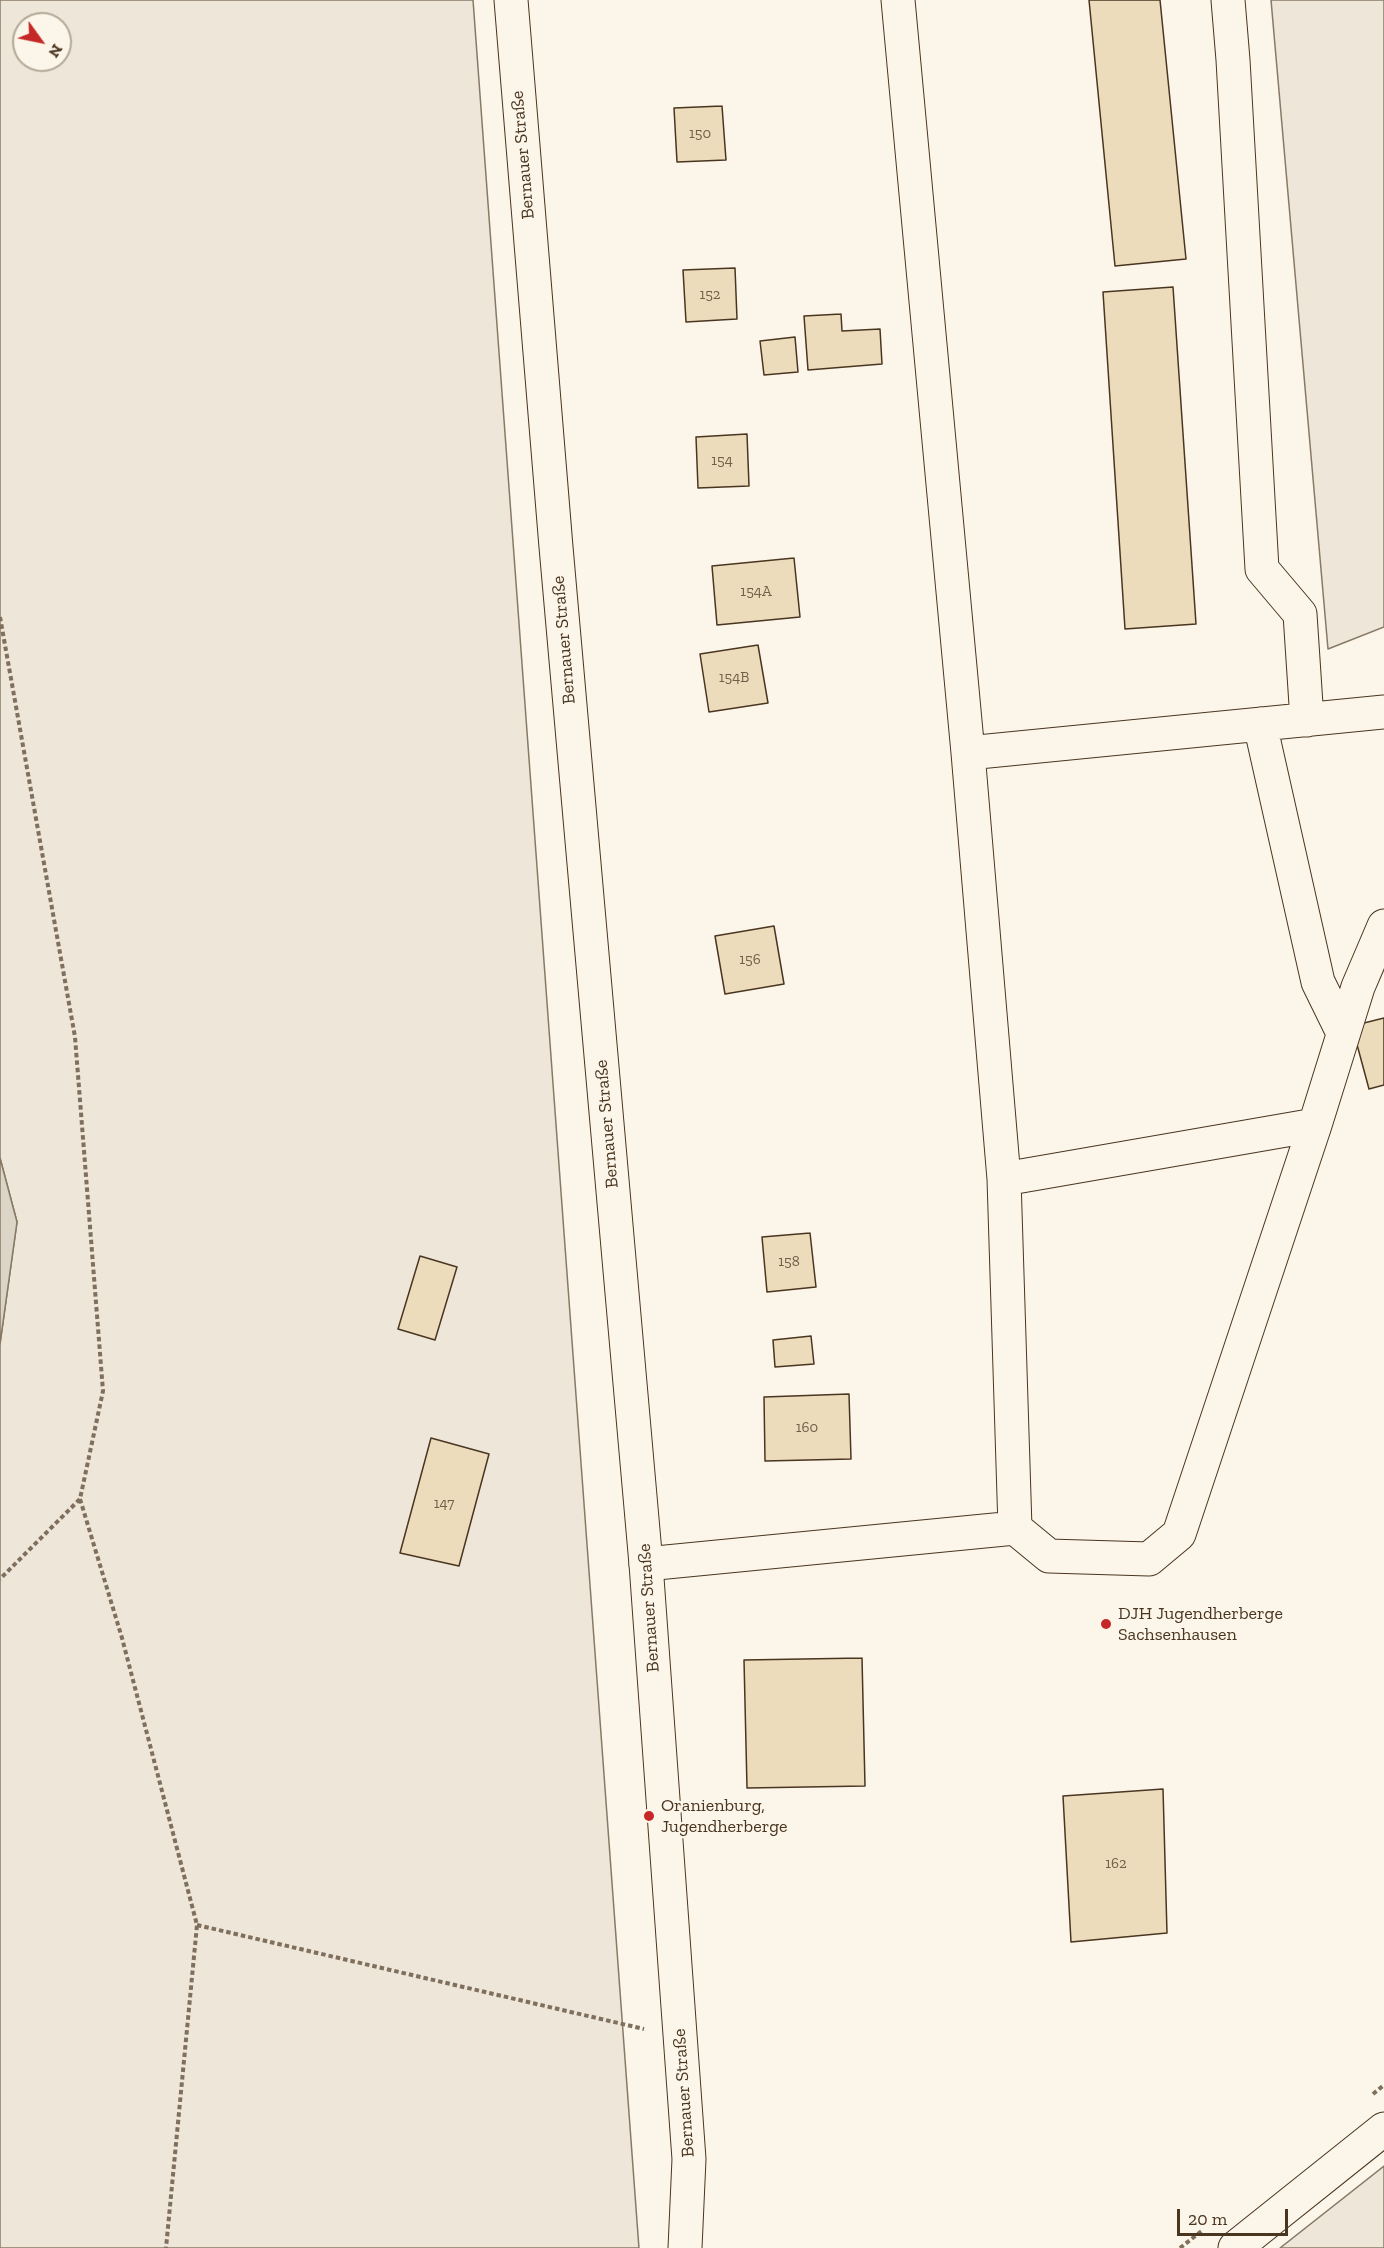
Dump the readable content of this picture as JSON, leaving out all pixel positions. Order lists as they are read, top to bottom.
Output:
{
  "streets": {
    "main road": ["Bernauer Straße"]
  },
  "places": ["DJH Jugendherberge Sachsenhausen", "Oranienburg, Jugendherberge"],
  "house_numbers": [
    "150",
    "152",
    "154",
    "154A",
    "154B",
    "156",
    "158",
    "160",
    "147",
    "162"
  ],
  "scale_bar": "20 m",
  "north": "bottom right"
}
